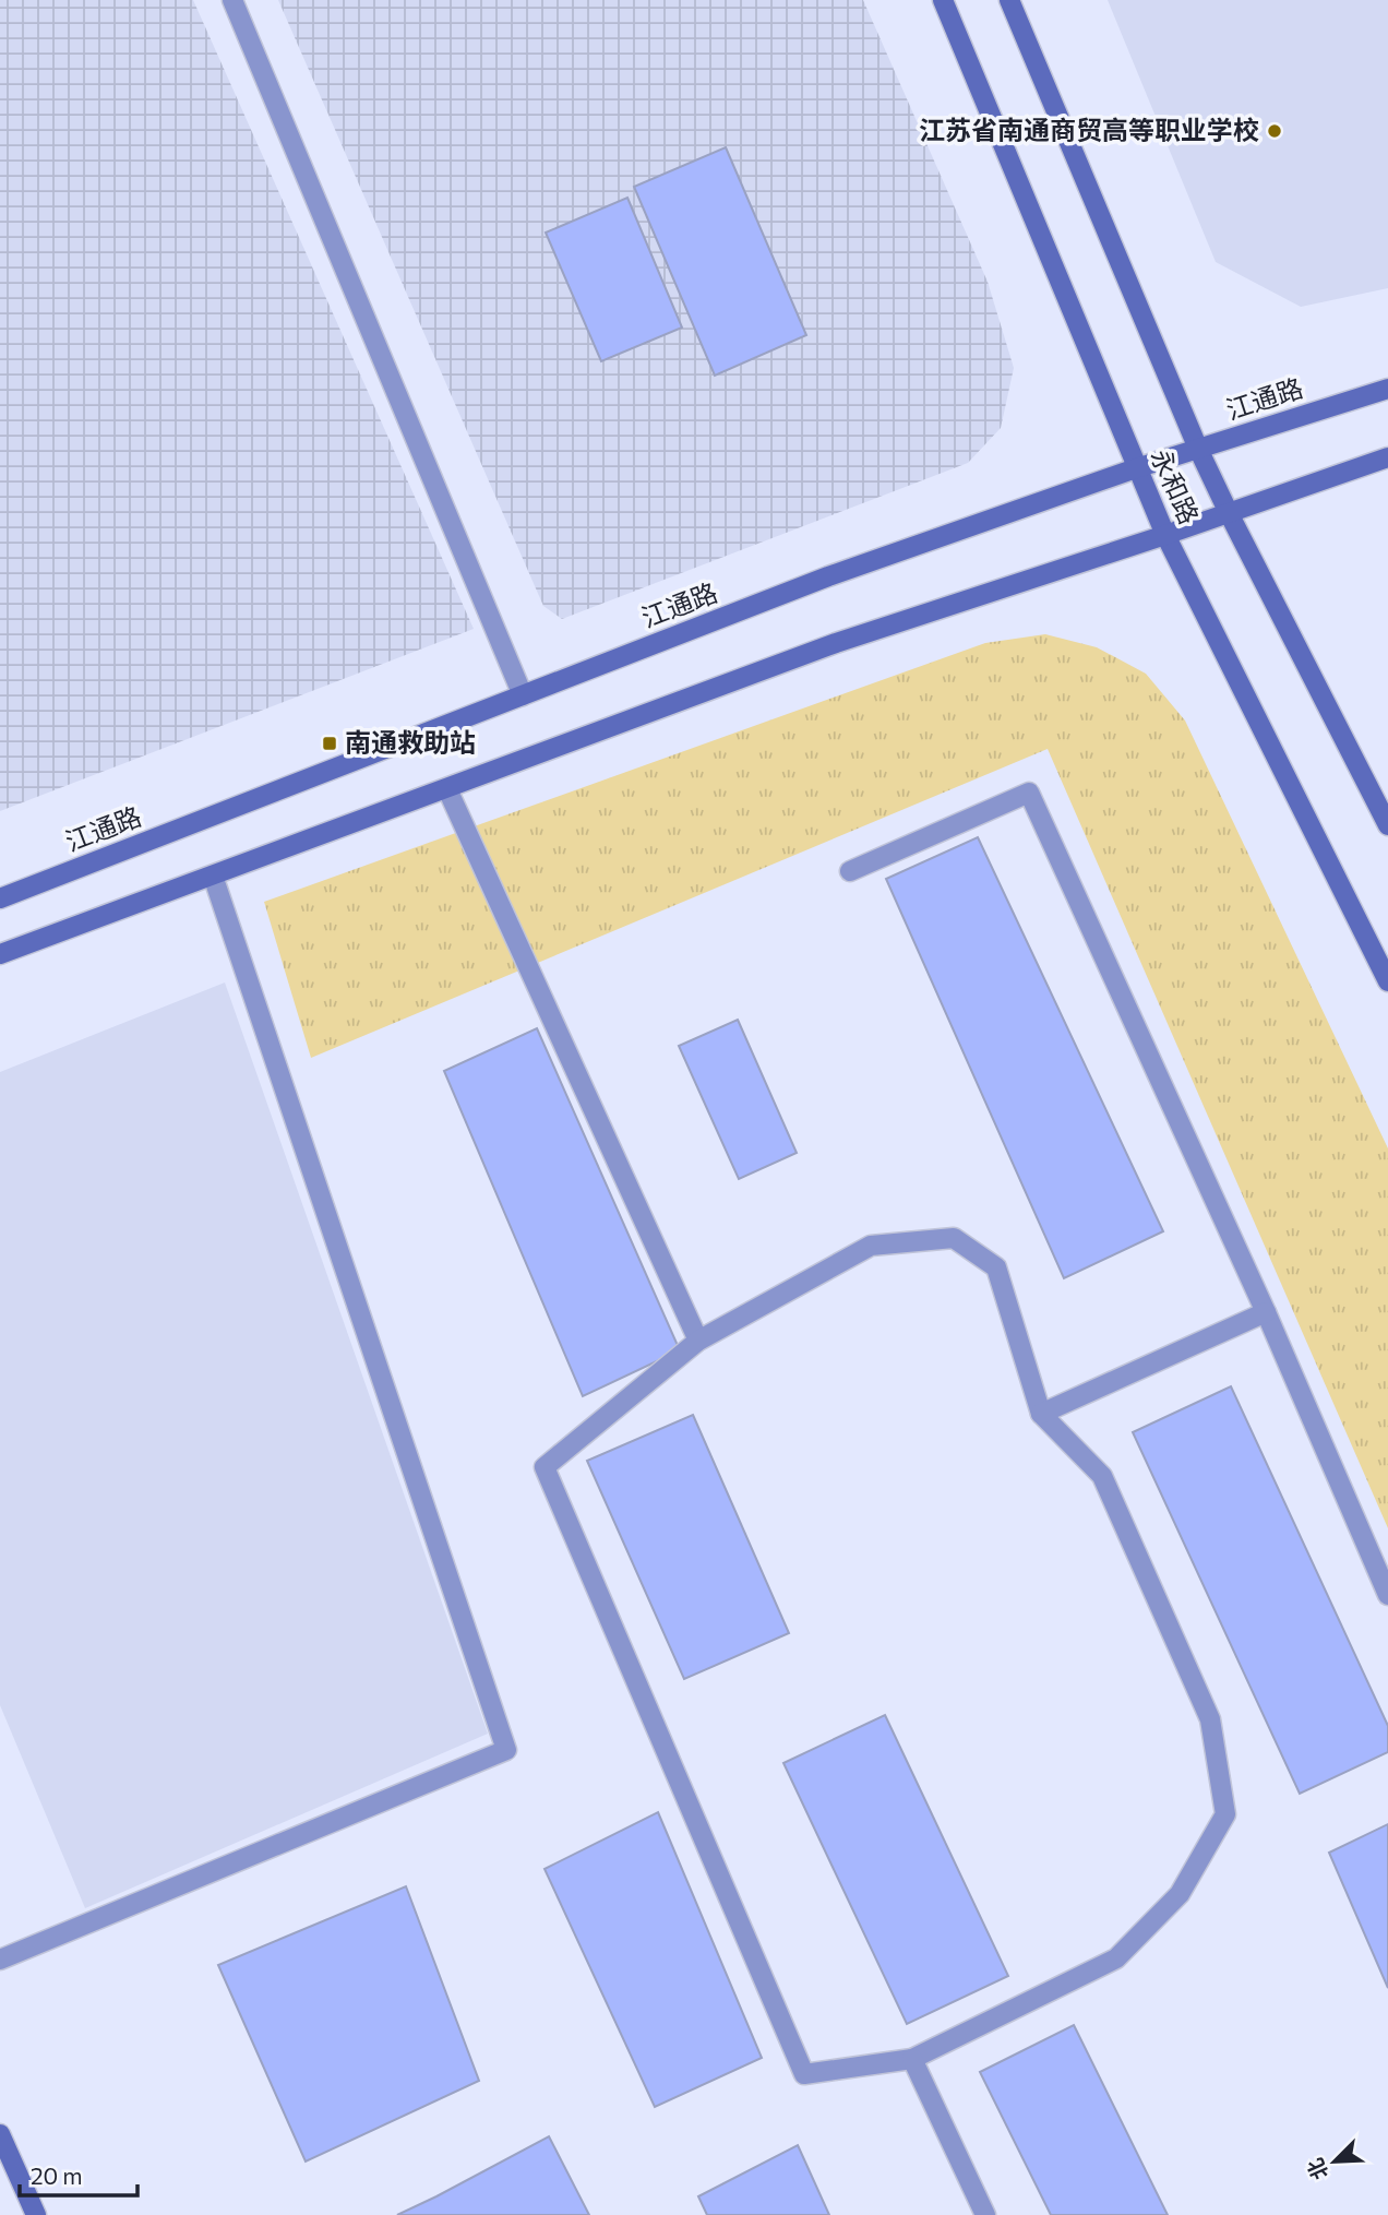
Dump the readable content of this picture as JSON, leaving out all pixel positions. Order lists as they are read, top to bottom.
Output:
{
  "streets": {
    "main road": ["江通路", "永和路"]
  },
  "crossings": [
    ["江通路", "永和路"]
  ],
  "places": {
    "other": ["江苏省南通商贸高等职业学校"],
    "transit": ["南通救助站"]
  },
  "scale_bar": "20 m",
  "north": "bottom left"
}
